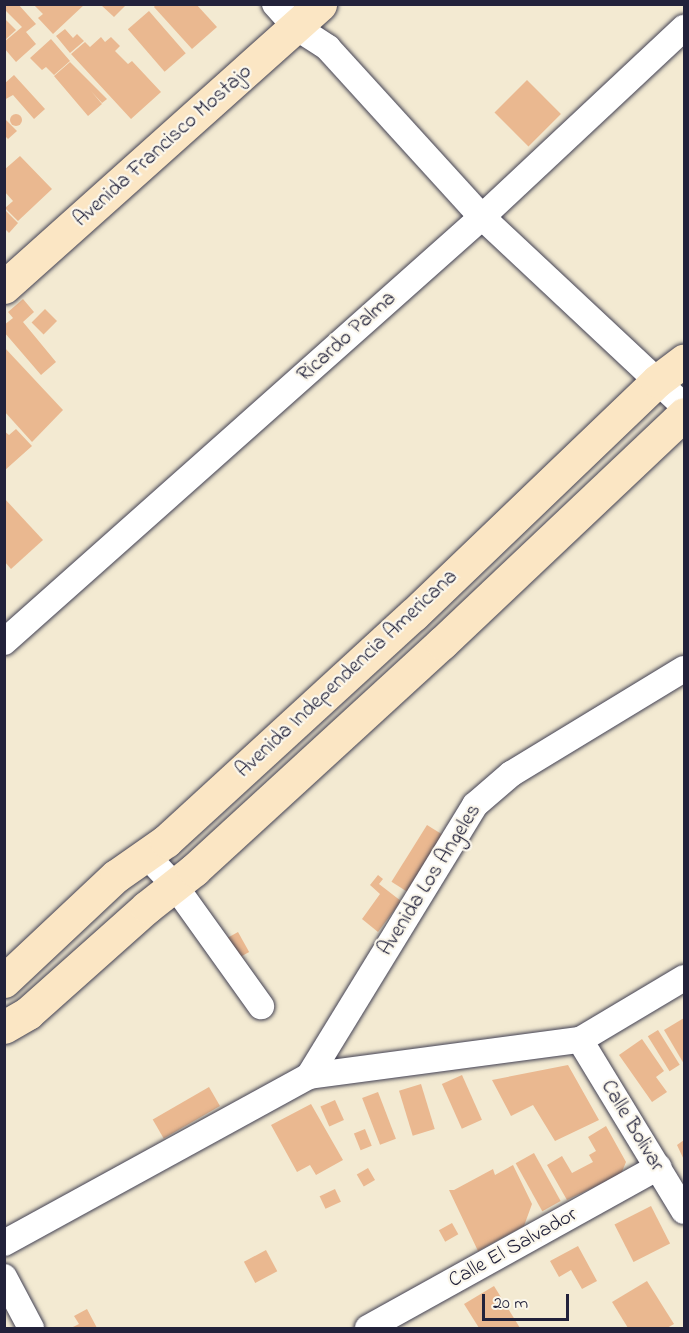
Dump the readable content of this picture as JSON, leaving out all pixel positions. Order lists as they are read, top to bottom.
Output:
{
  "streets": {
    "street": [
      "Avenida Francisco Mostajo",
      "Ricardo Palma",
      "Avenida Independencia Americana",
      "Avenida Los Angeles",
      "Calle Bolivar",
      "Calle El Salvador"
    ]
  },
  "crossings": [
    ["Calle Bolivar", "Calle El Salvador"]
  ],
  "scale_bar": "20 m"
}
